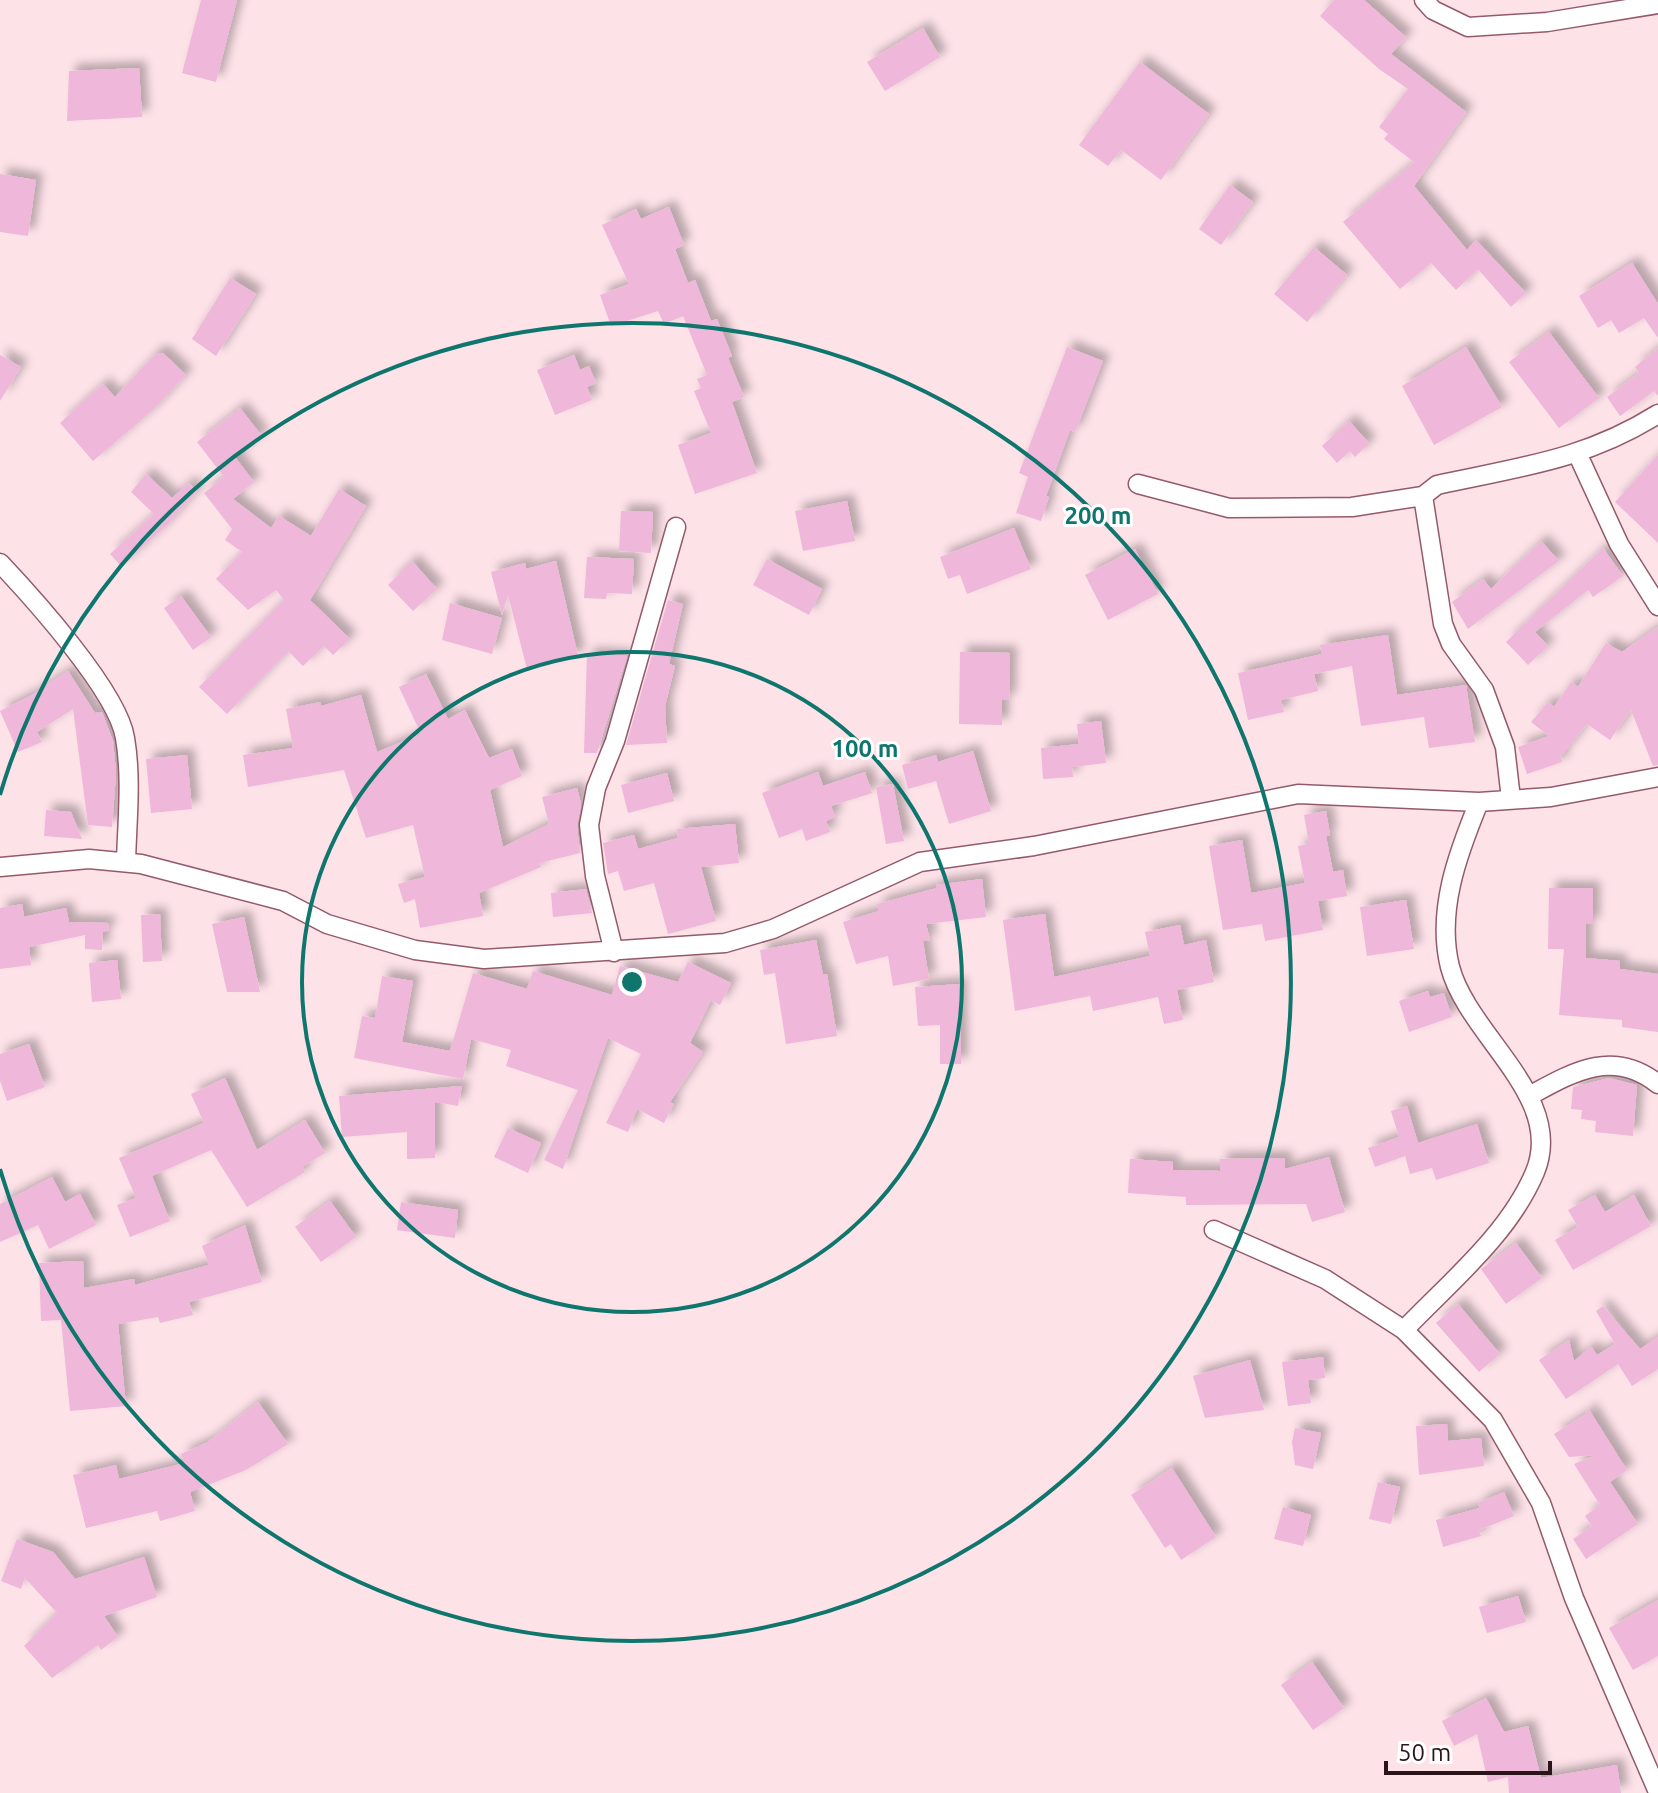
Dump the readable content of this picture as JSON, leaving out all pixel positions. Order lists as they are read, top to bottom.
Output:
{
  "scale_bar": "50 m",
  "rings": ["200 m", "100 m"]
}
